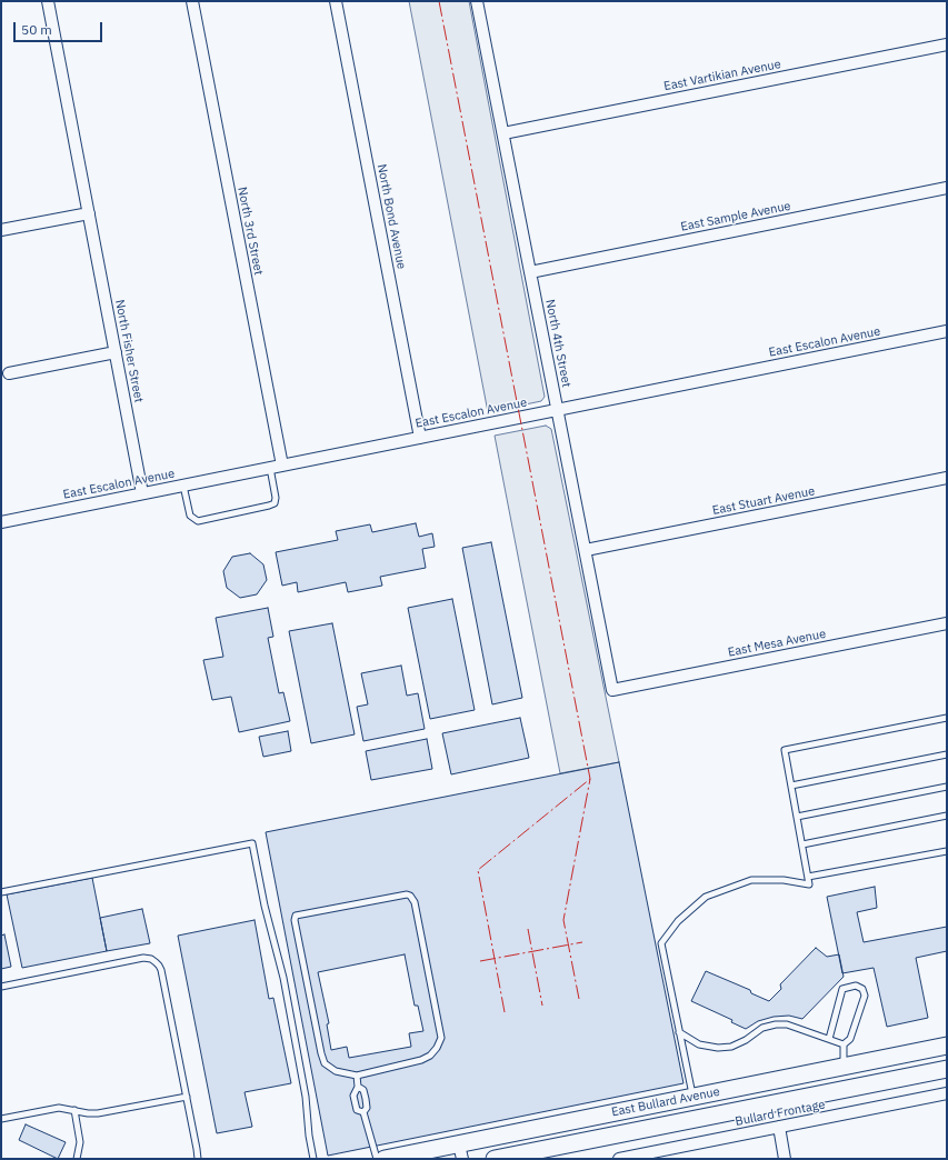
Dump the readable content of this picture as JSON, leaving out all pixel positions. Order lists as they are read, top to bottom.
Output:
{
  "streets": {
    "main road": ["East Bullard Avenue"],
    "street": [
      "East Vartikian Avenue",
      "North Bond Avenue",
      "East Sample Avenue",
      "North 3rd Street",
      "East Escalon Avenue",
      "North 4th Street",
      "North Fisher Street",
      "East Stuart Avenue",
      "East Mesa Avenue",
      "Bullard Frontage"
    ]
  },
  "crossings": [
    ["East Vartikian Avenue", "North 4th Street"],
    ["North Bond Avenue", "East Escalon Avenue"],
    ["East Sample Avenue", "North 4th Street"],
    ["North 3rd Street", "East Escalon Avenue"],
    ["East Escalon Avenue", "North 4th Street"],
    ["East Escalon Avenue", "North Fisher Street"],
    ["North 4th Street", "East Stuart Avenue"],
    ["North 4th Street", "East Mesa Avenue"]
  ],
  "scale_bar": "50 m"
}
